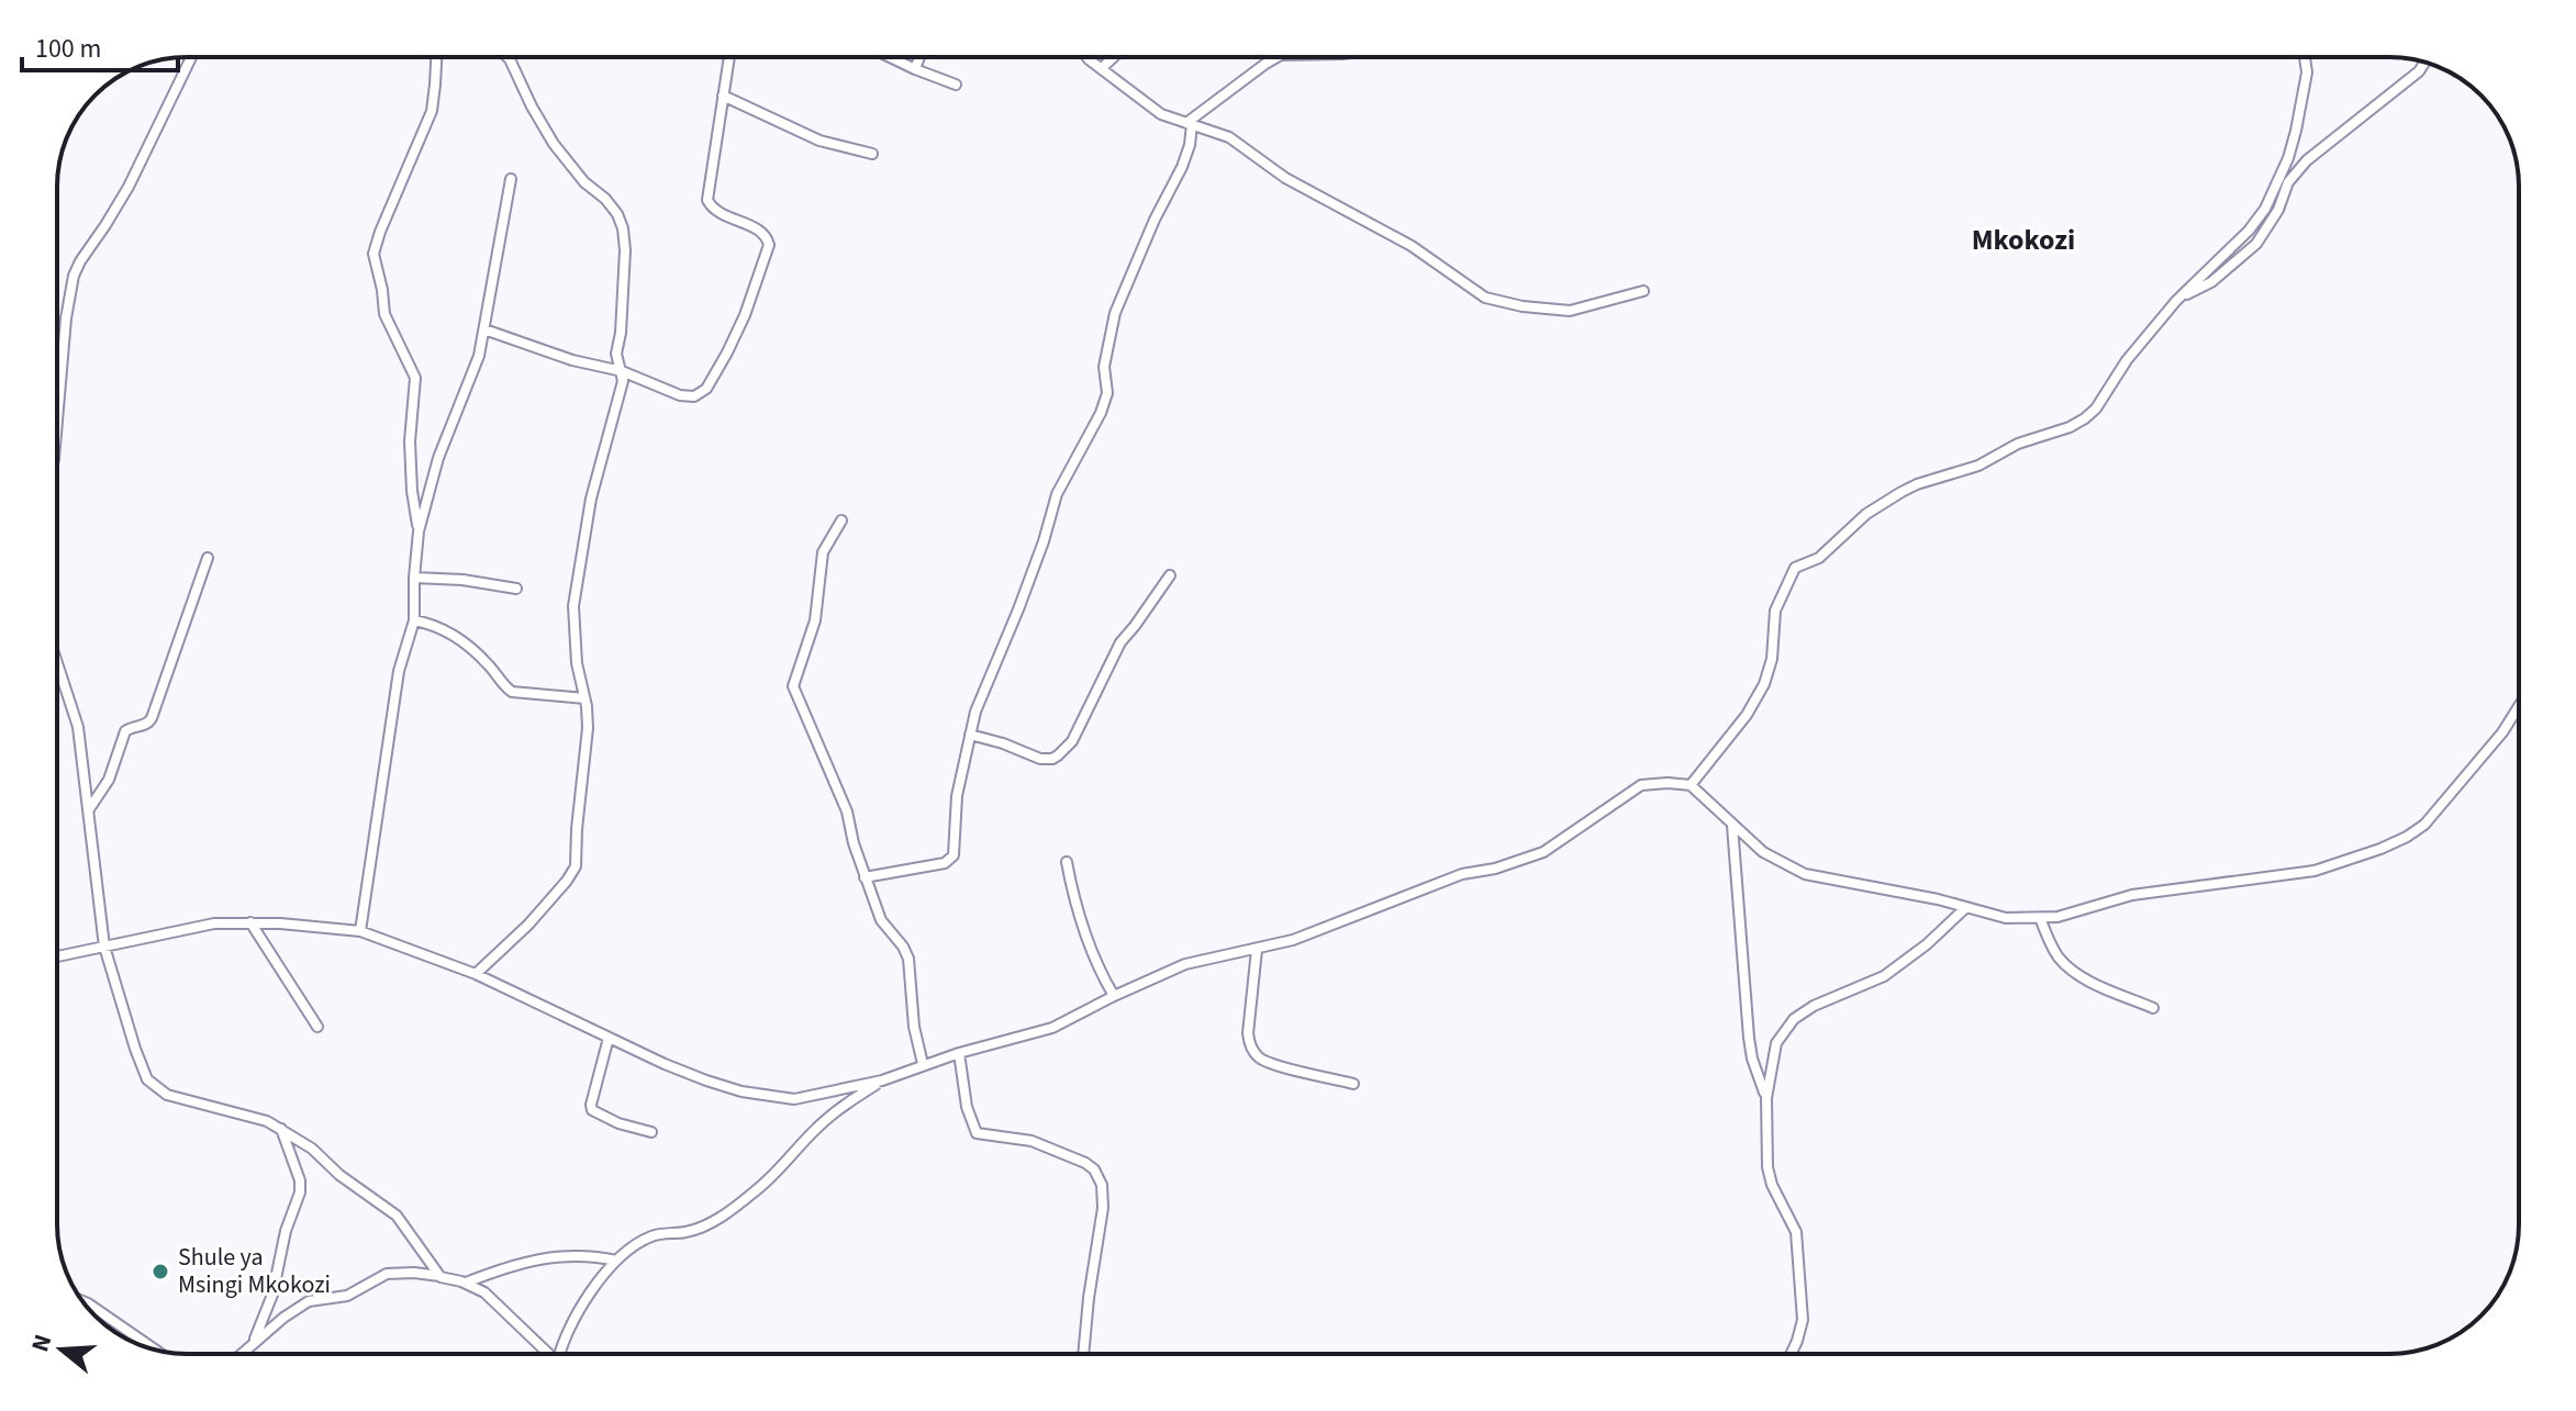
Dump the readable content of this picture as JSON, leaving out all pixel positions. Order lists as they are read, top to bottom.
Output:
{
  "districts": ["Mkokozi"],
  "places": ["Shule ya Msingi Mkokozi"],
  "scale_bar": "100 m",
  "north": "left"
}
